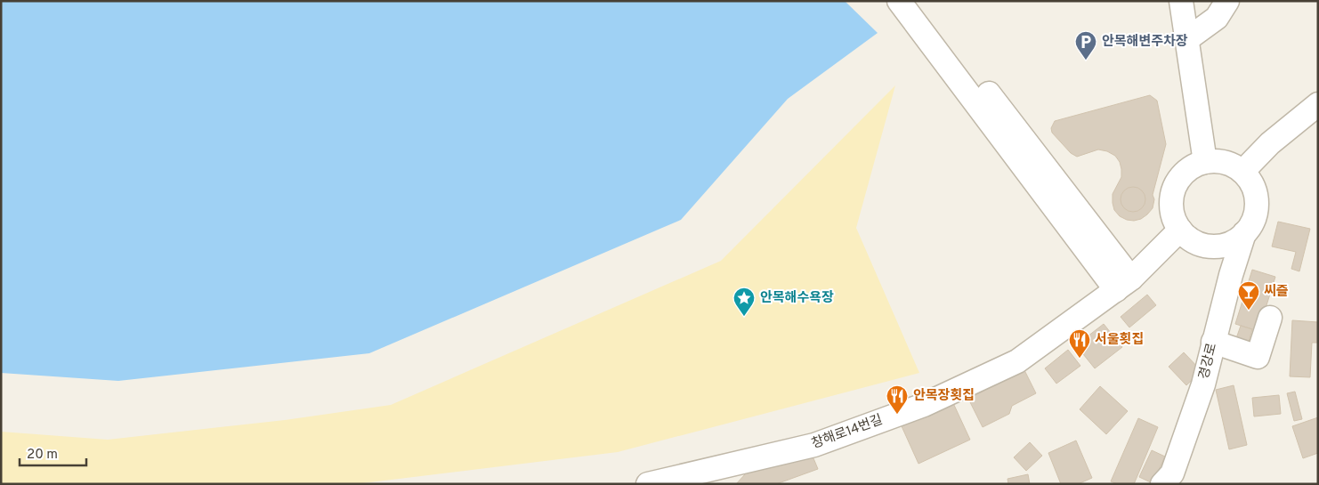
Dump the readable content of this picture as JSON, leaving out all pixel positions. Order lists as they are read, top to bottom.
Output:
{
  "streets": {
    "street": ["경강로", "창해로14번길"]
  },
  "crossings": [
    ["경강로", "창해로14번길"]
  ],
  "places": {
    "parking": ["안목해변주차장"],
    "bar": ["씨즐"],
    "place": ["안목해수욕장"],
    "restaurant": ["서울횟집", "안목장횟집"]
  },
  "scale_bar": "20 m"
}
